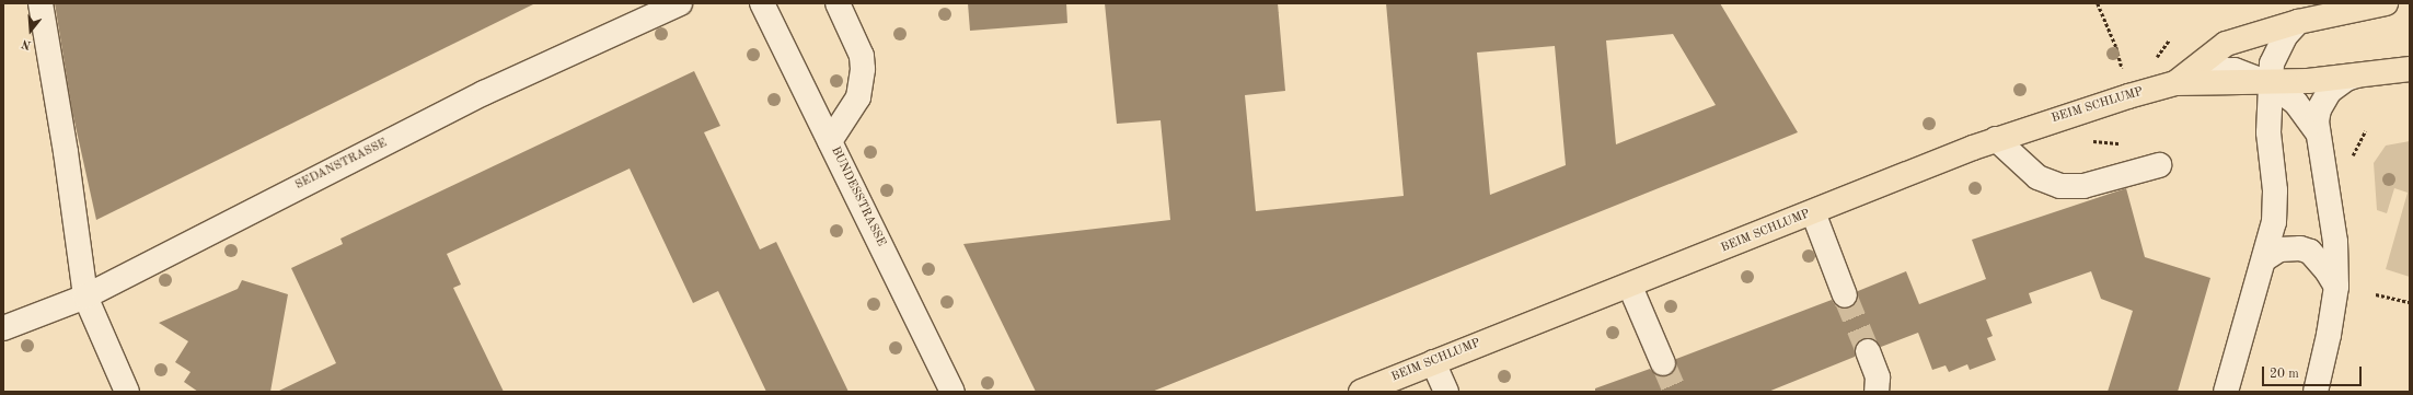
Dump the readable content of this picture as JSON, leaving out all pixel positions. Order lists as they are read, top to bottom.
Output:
{
  "streets": {
    "main road": ["BEIM SCHLUMP"],
    "street": ["SEDANSTRASSE", "BUNDESSTRASSE"]
  },
  "scale_bar": "20 m",
  "north": "bottom"
}
